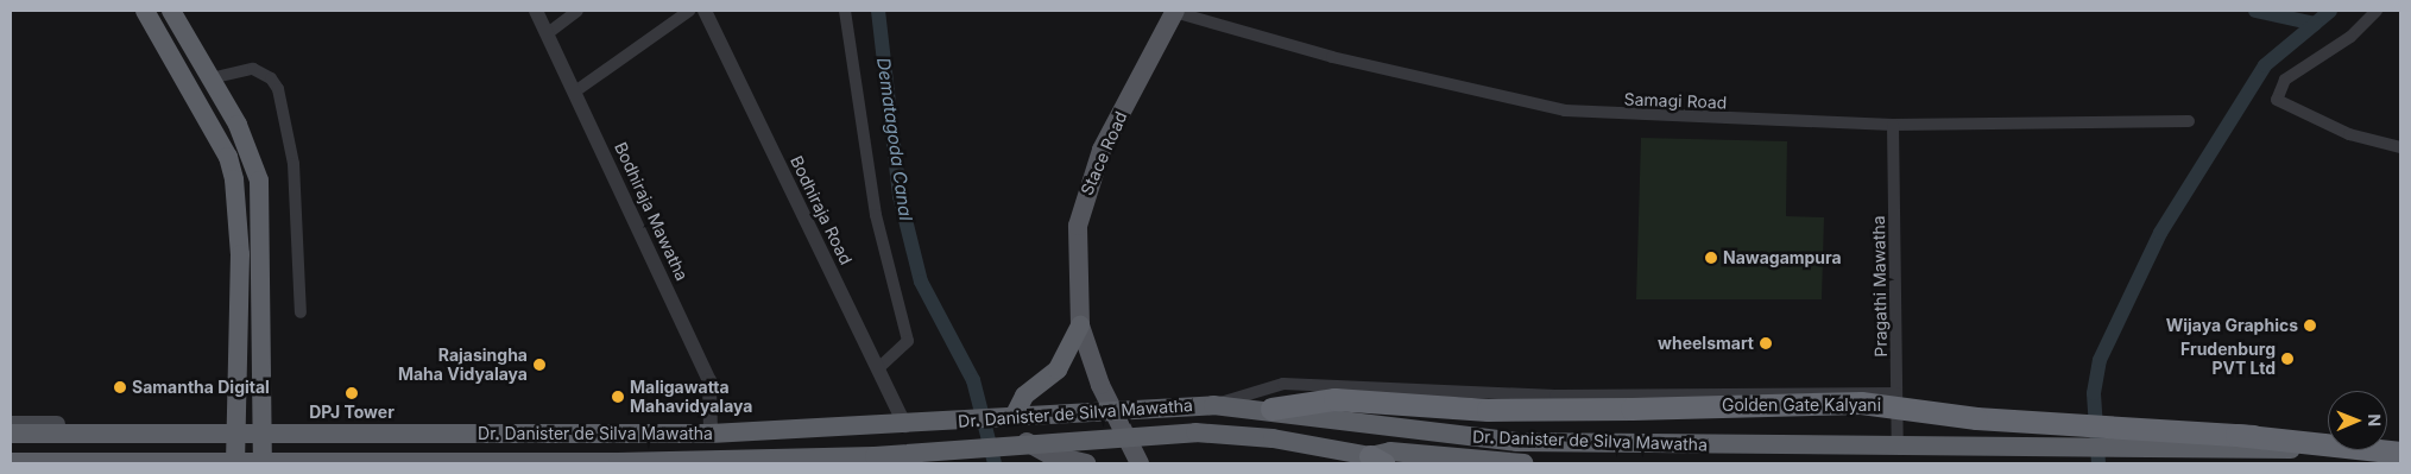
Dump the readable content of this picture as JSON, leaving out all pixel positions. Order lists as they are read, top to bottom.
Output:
{
  "streets": {
    "highway": ["Golden Gate Kalyani", "Dr. Danister de Silva Mawatha"],
    "main road": ["Stace Road"],
    "street": [
      "Samagi Road",
      "Bodhiraja Road",
      "Bodhiraja Mawatha",
      "Pragathi Mawatha"
    ]
  },
  "crossings": [
    ["Samagi Road", "Stace Road"],
    ["Samagi Road", "Pragathi Mawatha"],
    ["Stace Road", "Dr. Danister de Silva Mawatha"],
    ["Bodhiraja Road", "Dr. Danister de Silva Mawatha"],
    ["Bodhiraja Mawatha", "Dr. Danister de Silva Mawatha"],
    ["Pragathi Mawatha", "Dr. Danister de Silva Mawatha"],
    ["Golden Gate Kalyani", "Dr. Danister de Silva Mawatha"]
  ],
  "water": ["Dematagoda Canal"],
  "places": [
    "Nawagampura",
    "Wijaya Graphics",
    "wheelsmart",
    "Frudenburg PVT Ltd",
    "Rajasingha Maha Vidyalaya",
    "Samantha Digital",
    "DPJ Tower",
    "Maligawatta Mahavidyalaya"
  ],
  "north": "right"
}
